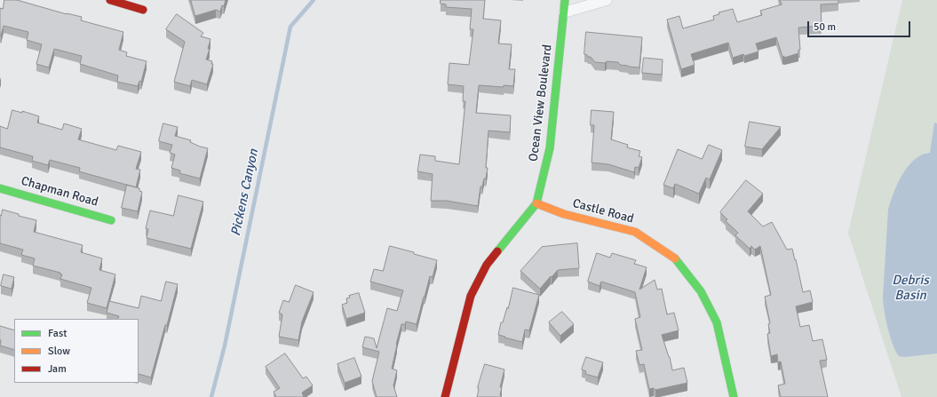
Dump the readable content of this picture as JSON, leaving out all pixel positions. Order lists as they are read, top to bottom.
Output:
{
  "streets": {
    "street": ["Ocean View Boulevard", "Chapman Road", "Castle Road"]
  },
  "crossings": [
    ["Ocean View Boulevard", "Castle Road"]
  ],
  "water": ["Pickens Canyon", "Debris Basin"],
  "legend": ["Fast", "Slow", "Jam"],
  "scale_bar": "50 m"
}
